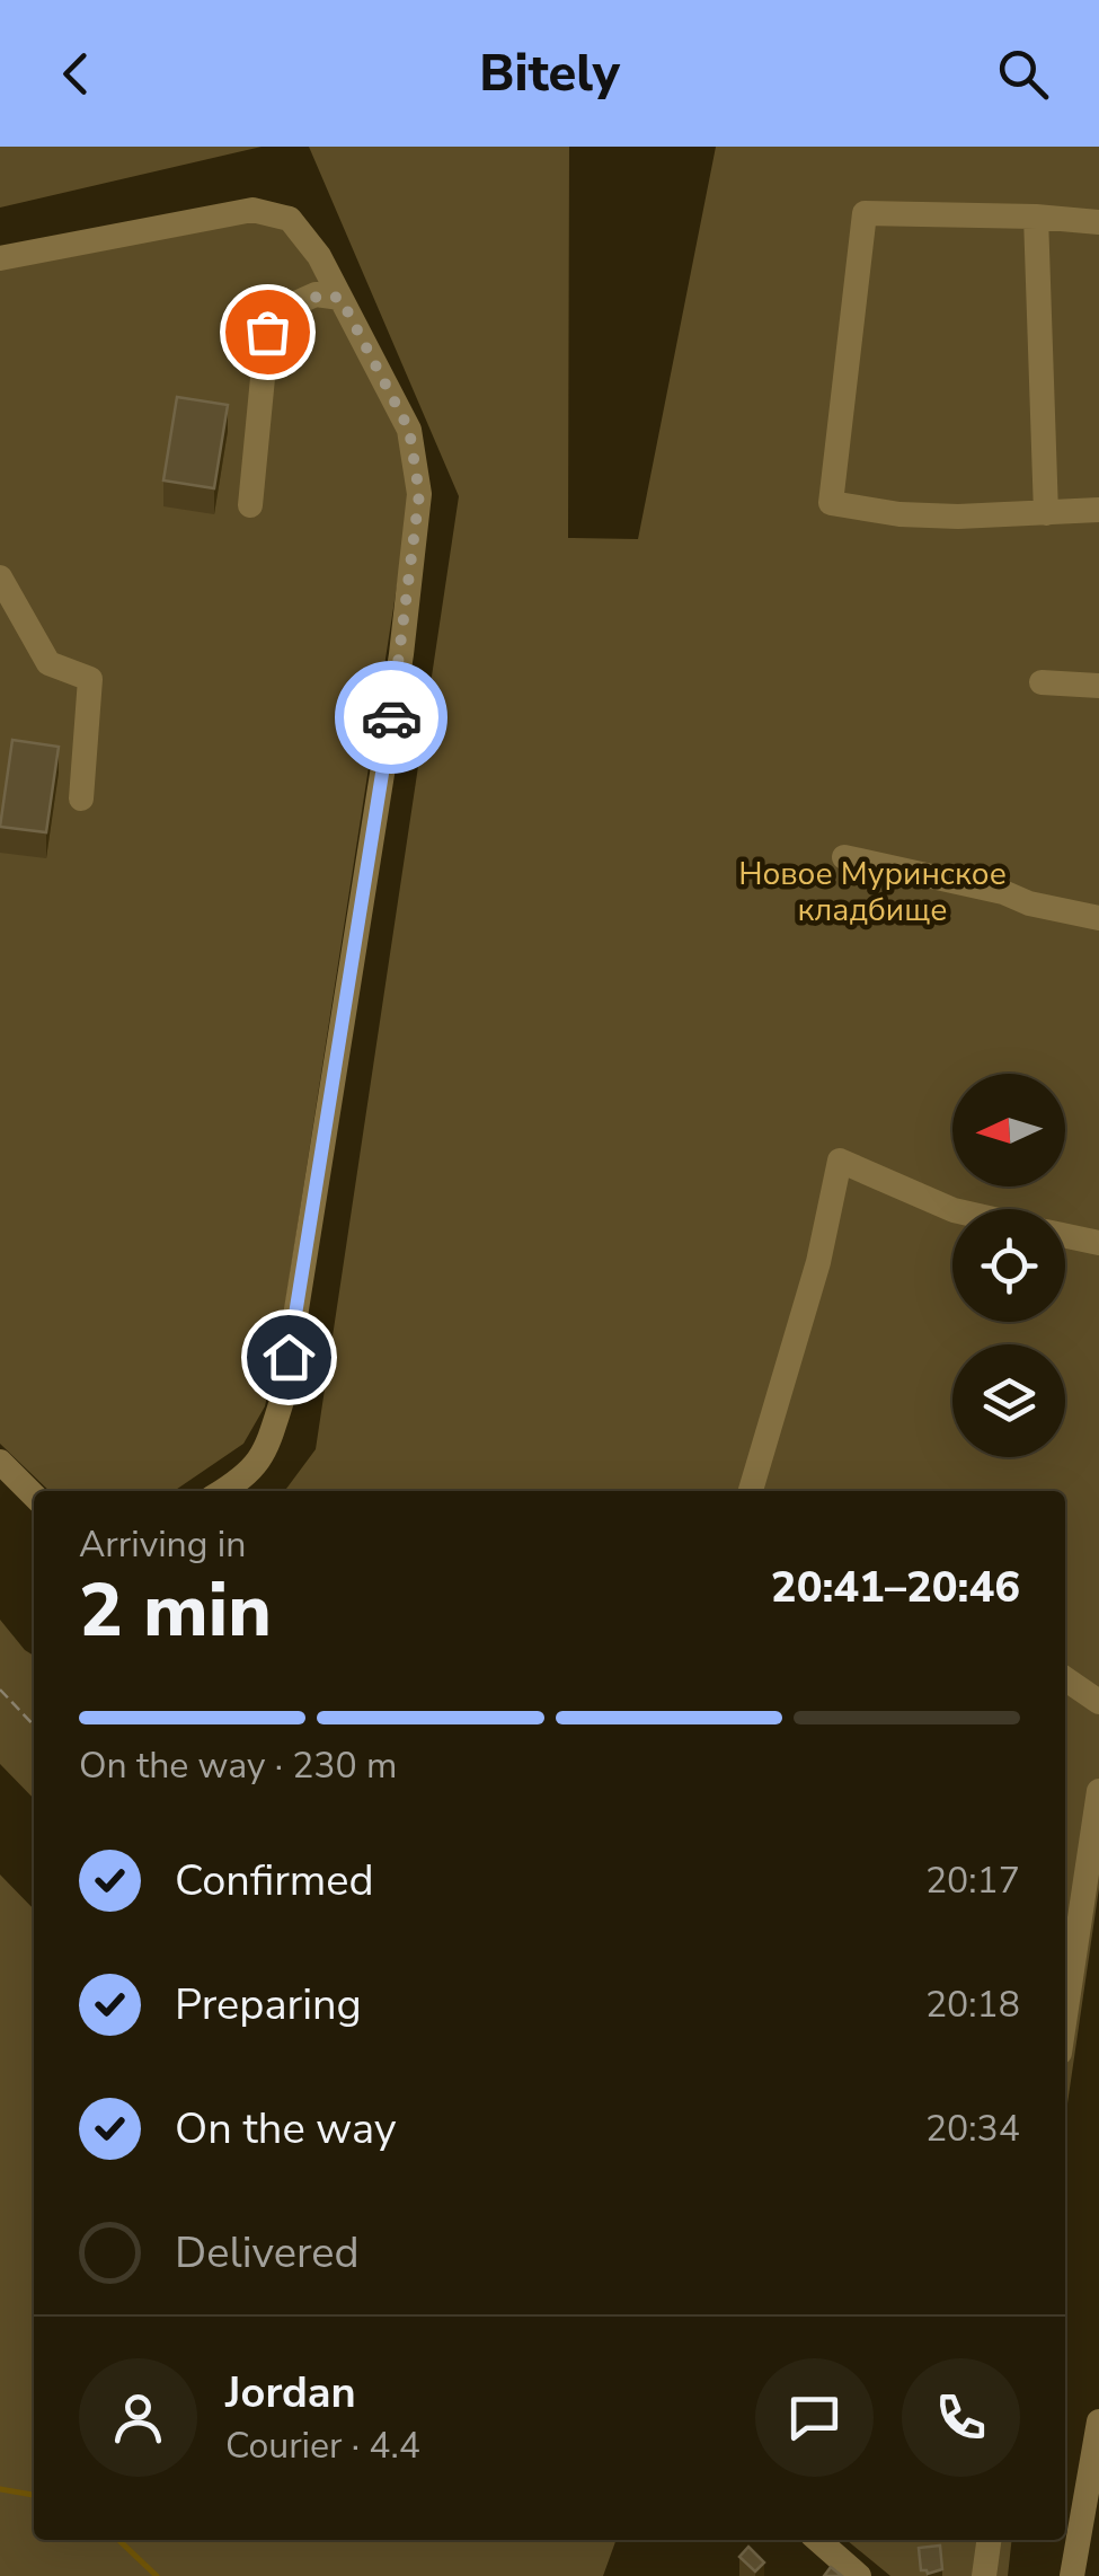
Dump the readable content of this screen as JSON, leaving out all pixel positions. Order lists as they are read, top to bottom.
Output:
{
  "parks": ["Новое Муринское кладбище"],
  "north": "left",
  "page": {
    "header": "Bitely",
    "heading": ["2 min", "Arriving in", "20:41–20:46"],
    "panel": ["Jordan", "Courier · 4.4"],
    "bar": "On the way · 230 m",
    "list": [
      ["Confirmed", "20:17"],
      ["Preparing", "20:18"],
      ["On the way", "20:34"],
      "Delivered"
    ]
  }
}
